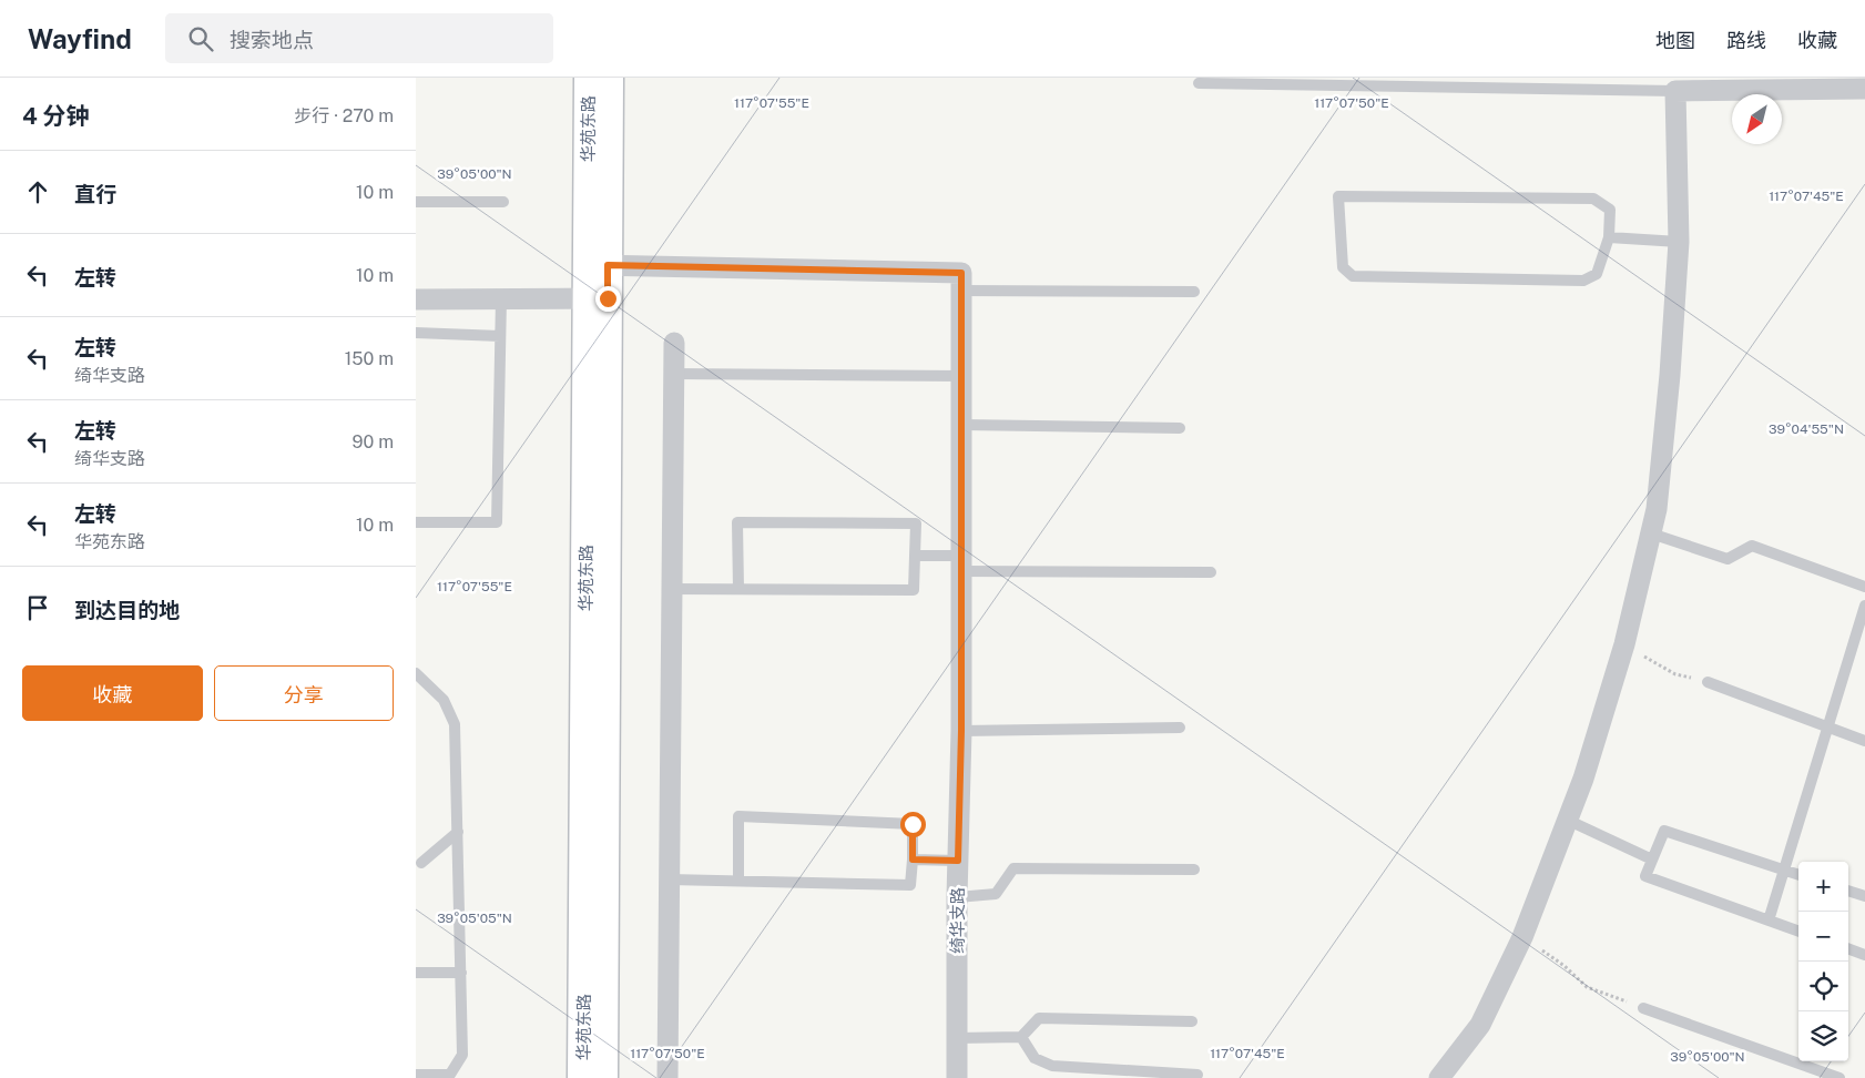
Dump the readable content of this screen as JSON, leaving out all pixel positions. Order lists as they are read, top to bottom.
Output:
{
  "streets": {
    "street": ["华苑东路", "绮华支路"]
  },
  "crossings": [
    ["华苑东路", "绮华支路"]
  ],
  "north": "bottom left",
  "page": {
    "header": "Wayfind",
    "search": "搜索地点",
    "nav": ["地图", "路线", "收藏"],
    "heading": ["4 分钟", "步行 · 270 m"],
    "list": [
      ["直行", "10 m"],
      ["左转", "10 m"],
      ["左转", "绮华支路", "150 m"],
      ["左转", "绮华支路", "90 m"],
      ["左转", "华苑东路", "10 m"],
      "到达目的地"
    ],
    "buttons": ["收藏", "分享"],
    "map_buttons": ["+", "−"]
  },
  "coordinates": [
    "117°07'55\"E",
    "117°07'50\"E",
    "39°05'00\"N",
    "117°07'45\"E",
    "39°04'55\"N",
    "39°05'05\"N"
  ]
}
